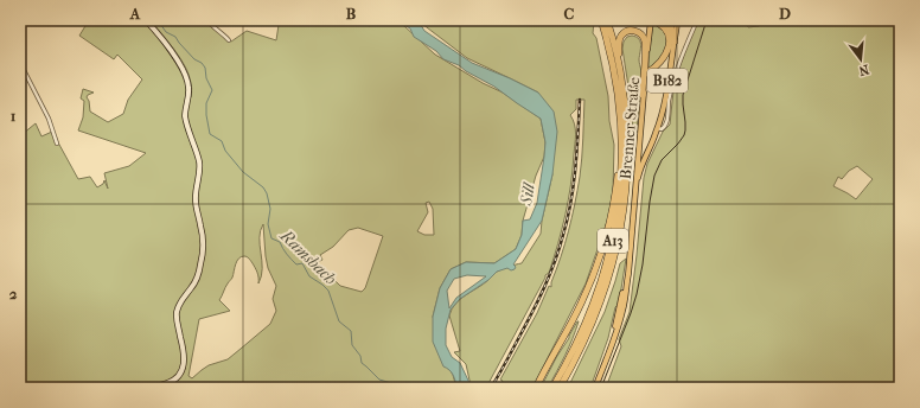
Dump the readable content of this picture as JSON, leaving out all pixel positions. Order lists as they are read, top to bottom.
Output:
{
  "streets": {
    "highway": ["A13"],
    "main road": ["B182", "Brenner Straße"]
  },
  "crossings": [
    ["B182", "Brenner Straße"]
  ],
  "water": ["Sill", "Ramsbach"],
  "north": "bottom",
  "grid": {
    "columns": [
      "A",
      "B",
      "C",
      "D"
    ],
    "rows": ["1", "2"]
  }
}
